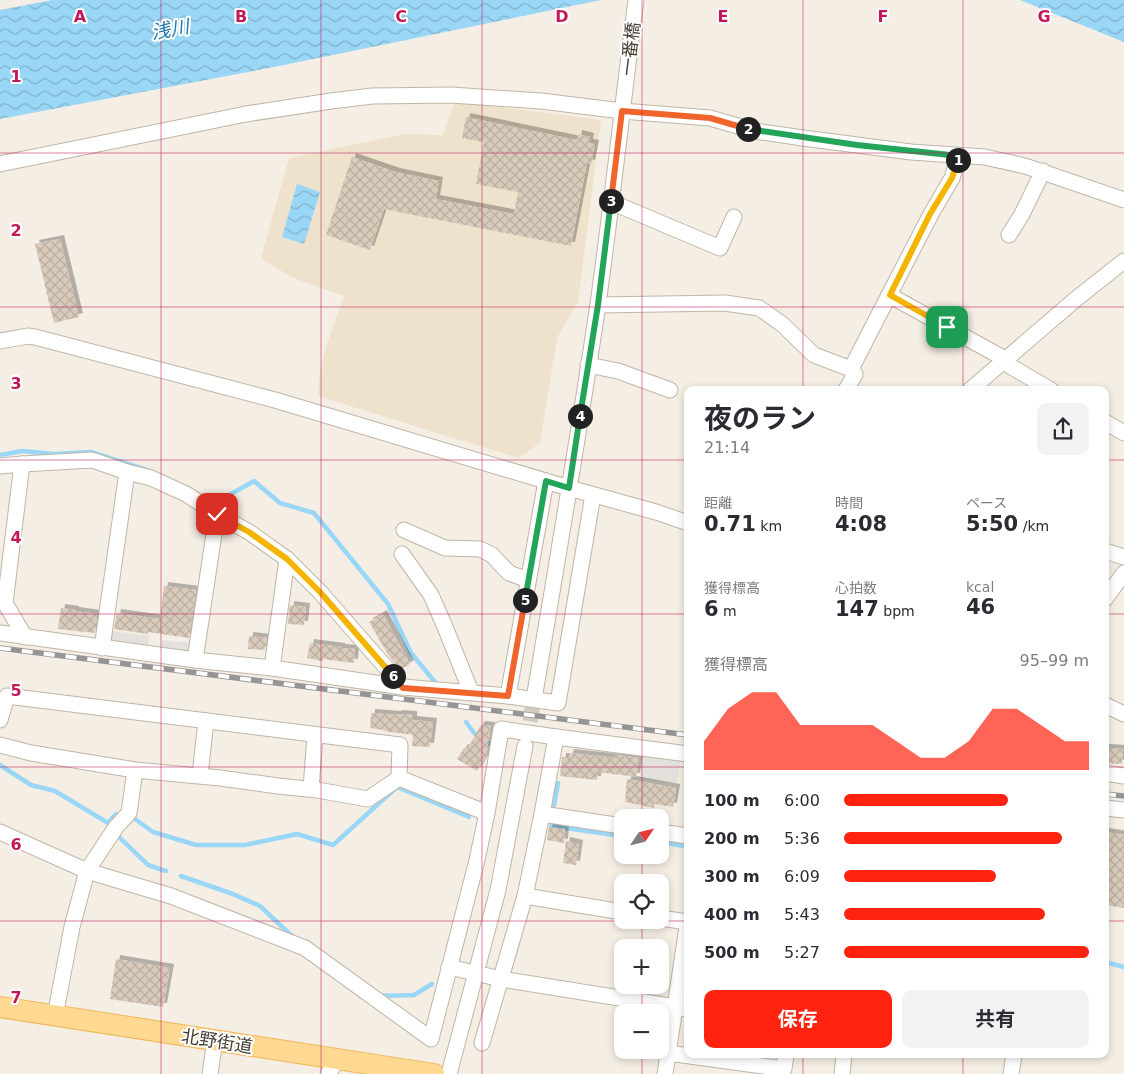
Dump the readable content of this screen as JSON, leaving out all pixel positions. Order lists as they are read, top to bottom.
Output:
{
  "streets": {
    "main road": ["北野街道"],
    "street": ["一番橋"]
  },
  "water": ["浅川"],
  "north": "top right",
  "page": {
    "pins": [
      "2",
      "1",
      "3",
      "4",
      "5",
      "6"
    ],
    "heading": ["夜のラン", "21:14"],
    "stats": [
      ["距離", "0.71 km"],
      ["時間", "4:08"],
      ["ペース", "5:50 /km"],
      ["獲得標高", "6 m"],
      ["心拍数", "147 bpm"],
      ["kcal", "46"]
    ],
    "chart": ["獲得標高", "95–99 m"],
    "list": [
      {
        "name": "100 m",
        "note": "6:00"
      },
      {
        "name": "200 m",
        "note": "5:36"
      },
      {
        "name": "300 m",
        "note": "6:09"
      },
      {
        "name": "400 m",
        "note": "5:43"
      },
      {
        "name": "500 m",
        "note": "5:27"
      }
    ],
    "map_buttons": ["+", "−"],
    "buttons": ["保存", "共有"]
  },
  "grid": {
    "columns": [
      "A",
      "B",
      "C",
      "D",
      "E",
      "F",
      "G"
    ],
    "rows": [
      "1",
      "2",
      "3",
      "4",
      "5",
      "6",
      "7"
    ]
  }
}
